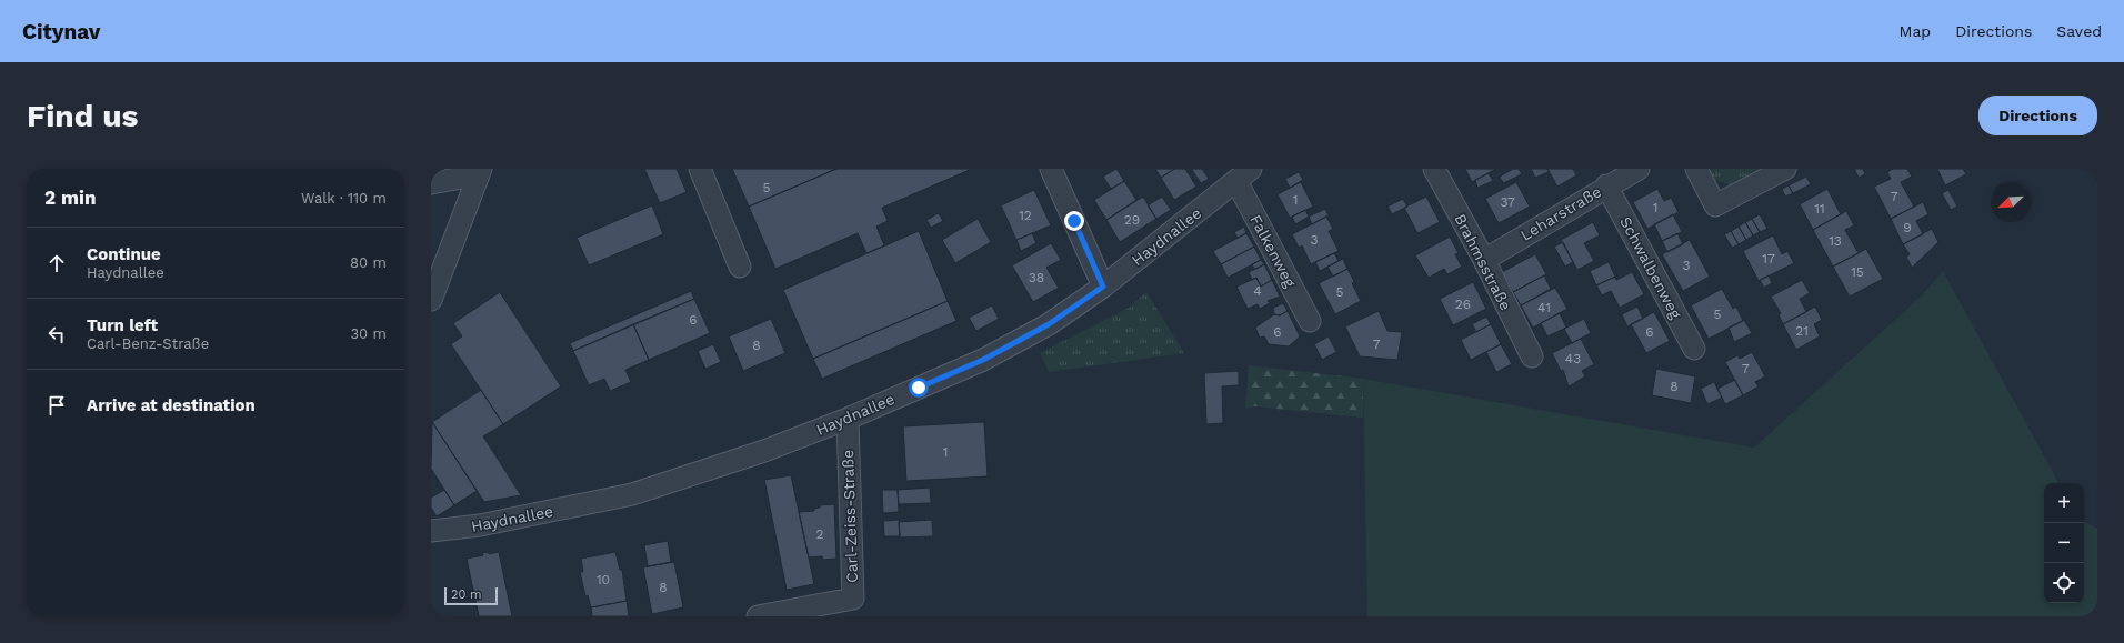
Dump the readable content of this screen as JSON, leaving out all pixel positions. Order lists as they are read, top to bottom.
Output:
{
  "streets": {
    "street": [
      "Leharstraße",
      "Haydnallee",
      "Falkenweg",
      "Brahmsstraße",
      "Schwalbenweg",
      "Carl-Zeiss-Straße"
    ]
  },
  "crossings": [
    ["Leharstraße", "Brahmsstraße"],
    ["Leharstraße", "Schwalbenweg"],
    ["Haydnallee", "Falkenweg"],
    ["Haydnallee", "Carl-Zeiss-Straße"]
  ],
  "house_numbers": [
    "5",
    "7",
    "1",
    "37",
    "1",
    "11",
    "12",
    "29",
    "9",
    "3",
    "13",
    "17",
    "3",
    "15",
    "38",
    "4",
    "5",
    "26",
    "41",
    "5",
    "6",
    "21",
    "6",
    "6",
    "7",
    "8",
    "43",
    "7",
    "8",
    "1",
    "2",
    "10",
    "8"
  ],
  "scale_bar": "20 m",
  "north": "bottom left",
  "page": {
    "header": "Citynav",
    "nav": ["Map", "Directions", "Saved"],
    "buttons": "Directions",
    "title": "Find us",
    "heading": ["2 min", "Walk · 110 m"],
    "list": [
      ["Continue", "Haydnallee", "80 m"],
      ["Turn left", "Carl-Benz-Straße", "30 m"],
      "Arrive at destination"
    ],
    "map_buttons": ["+", "−"],
    "scale": "20 m"
  }
}
